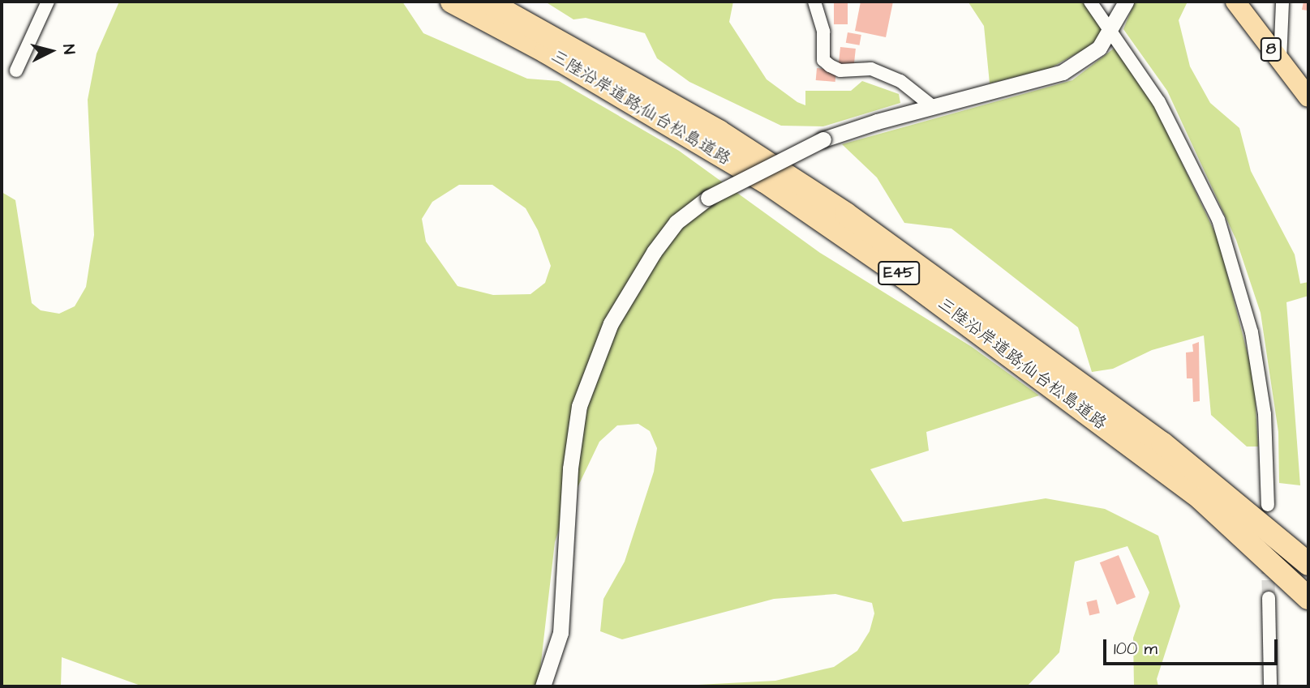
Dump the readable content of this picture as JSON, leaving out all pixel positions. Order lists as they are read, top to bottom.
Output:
{
  "streets": {
    "highway": ["三陸沿岸道路;仙台松島道路", "E45"],
    "main road": ["8"]
  },
  "scale_bar": "100 m",
  "north": "right"
}
